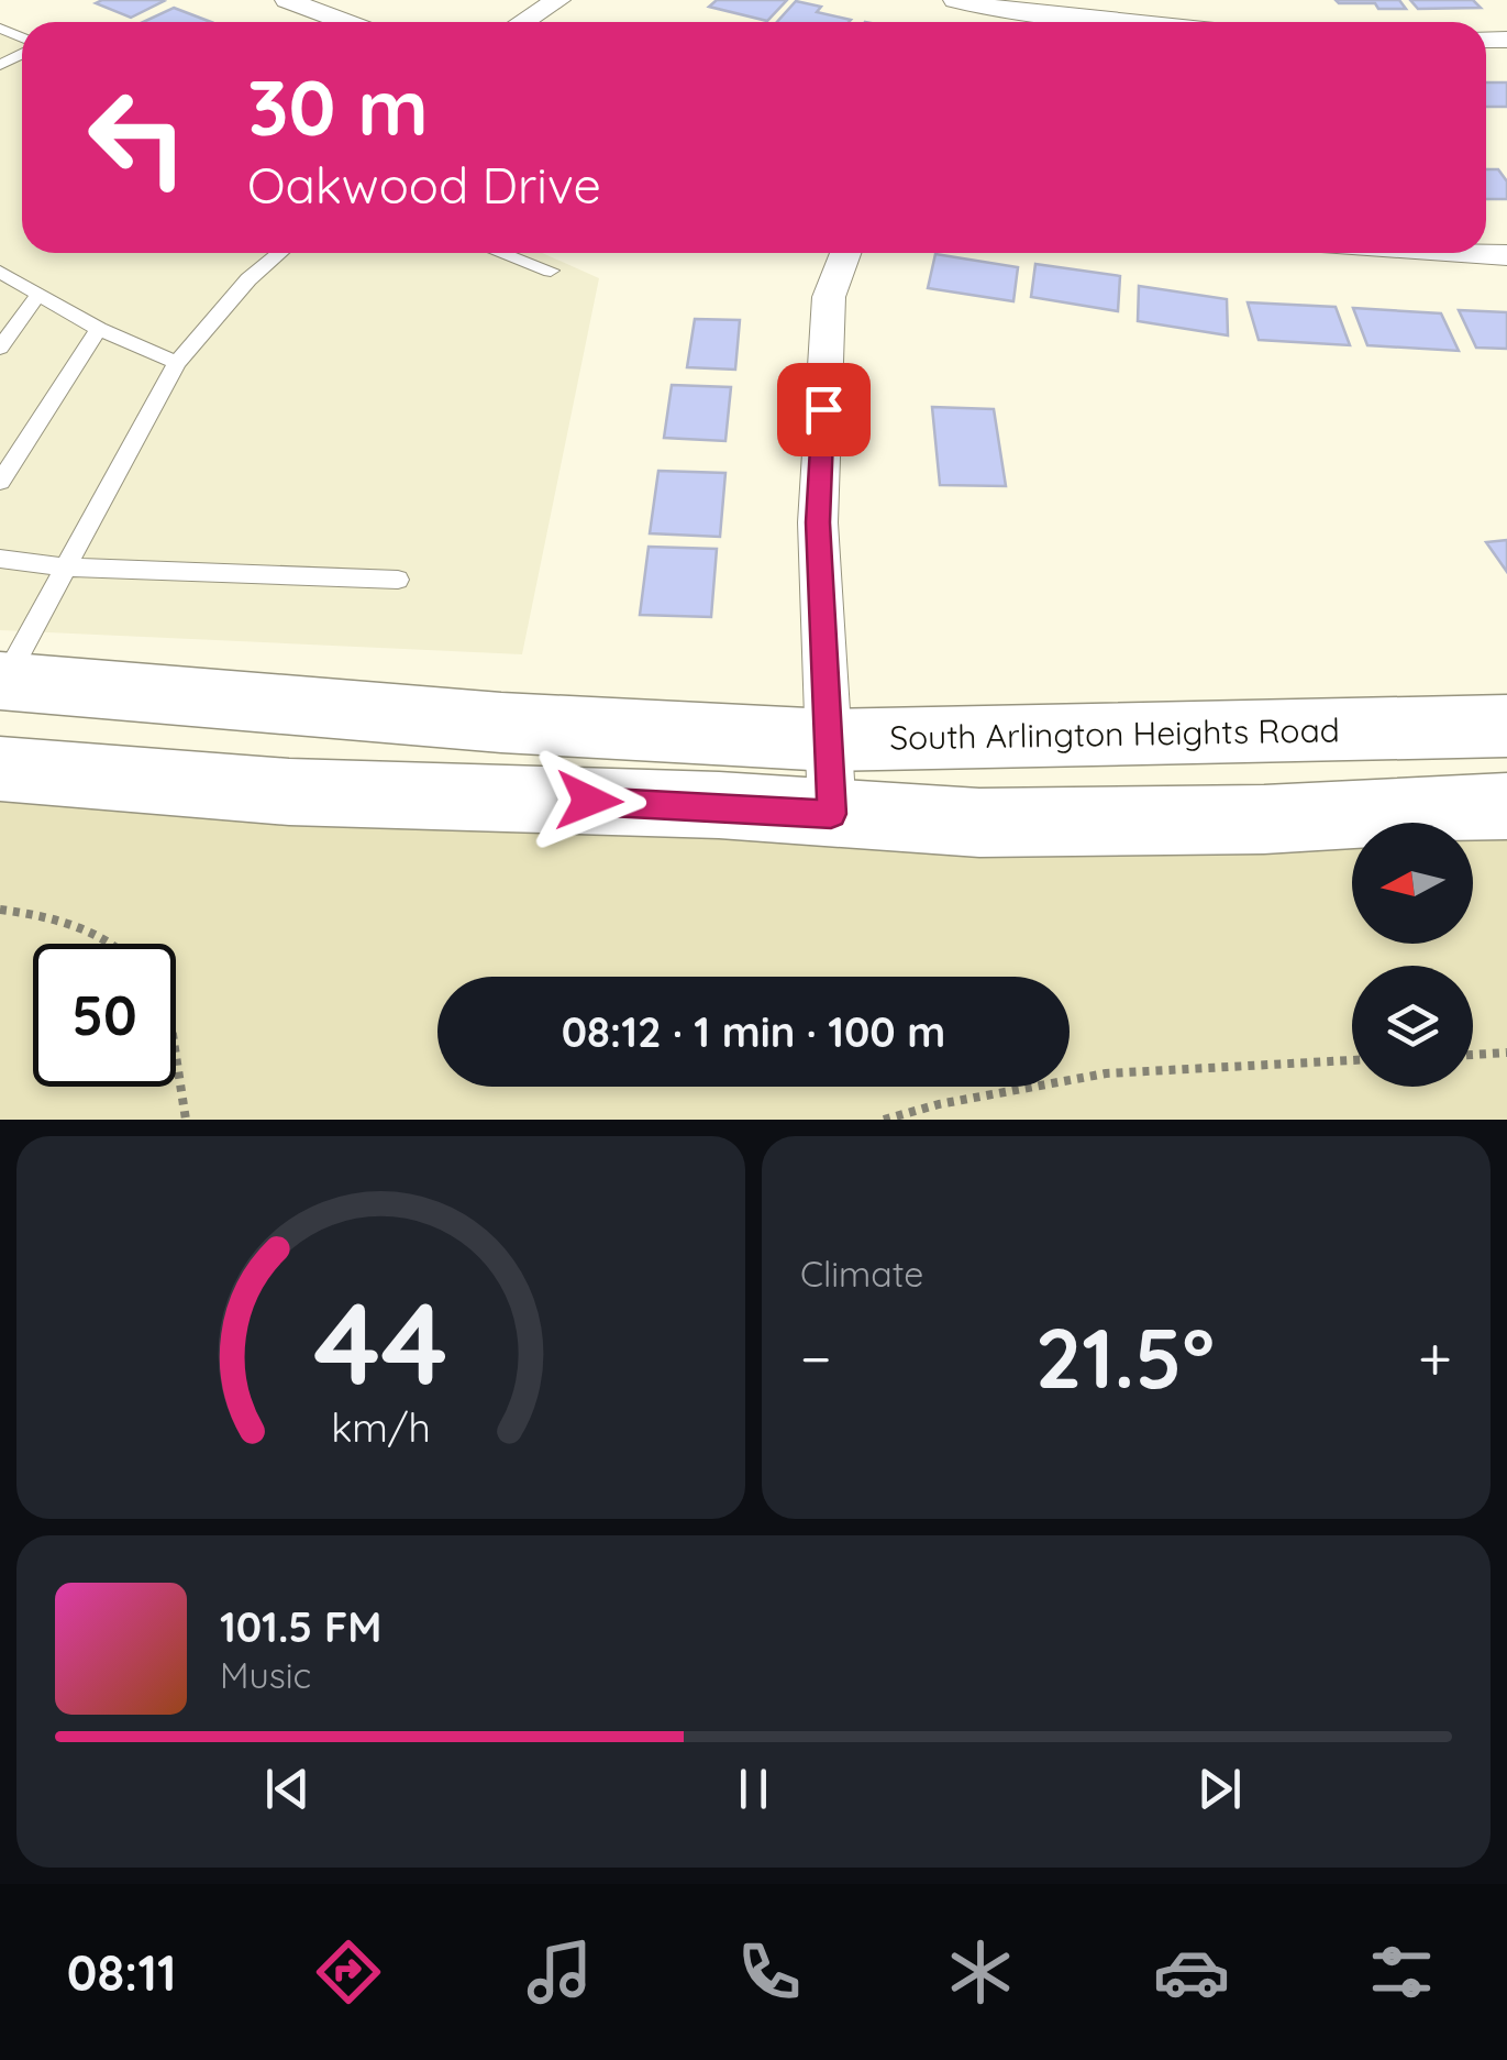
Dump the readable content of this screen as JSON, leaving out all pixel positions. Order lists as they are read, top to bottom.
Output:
{
  "streets": {
    "main road": ["South Arlington Heights Road"]
  },
  "north": "left",
  "page": {
    "turn": ["30 m", "Oakwood Drive"],
    "limit": "50",
    "trip": "08:12 · 1 min · 100 m",
    "tile": "Climate",
    "heat": ["−", "21.5°", "+"],
    "song": ["101.5 FM", "Music"],
    "tabs": "08:11",
    "gauge": ["44", "km/h"]
  }
}
